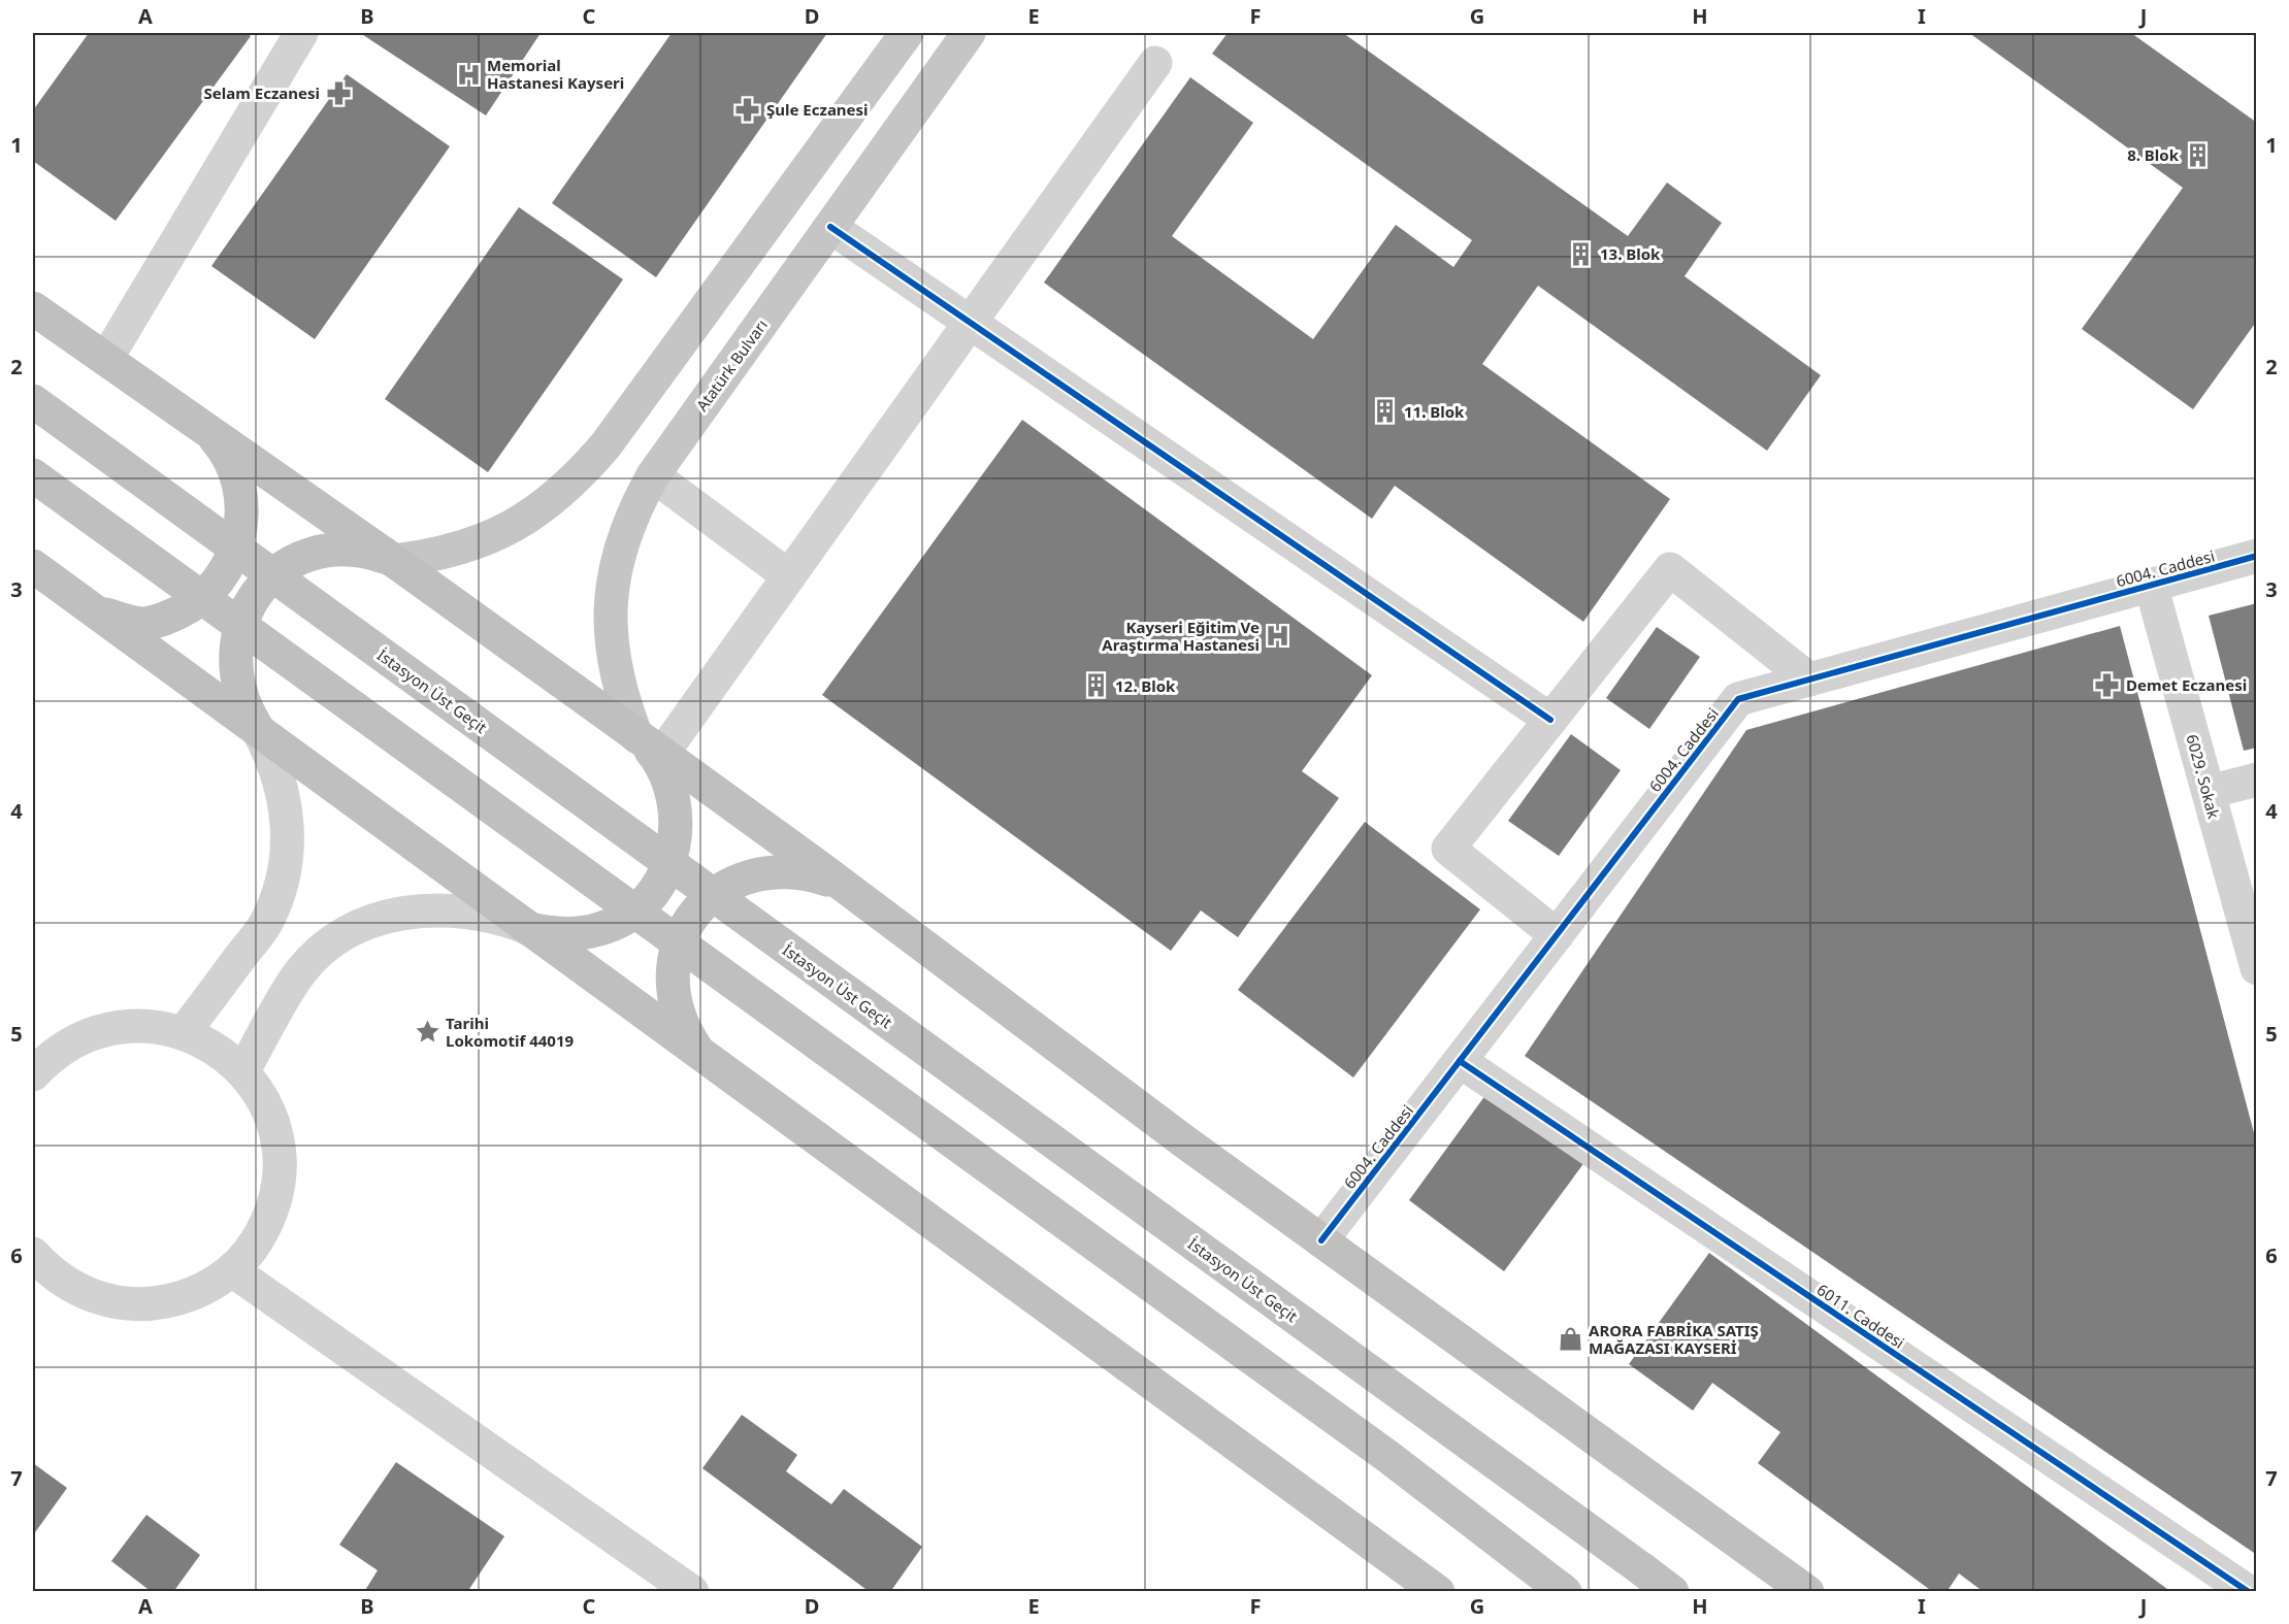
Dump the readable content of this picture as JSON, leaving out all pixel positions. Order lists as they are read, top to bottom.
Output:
{
  "streets": {
    "highway": ["İstasyon Üst Geçit"],
    "main road": ["Atatürk Bulvarı"],
    "street": ["6004. Caddesi", "6029. Sokak", "6011. Caddesi"]
  },
  "crossings": [
    ["6004. Caddesi", "6029. Sokak"],
    ["6004. Caddesi", "6011. Caddesi"]
  ],
  "places": {
    "hospital": ["Memorial Hastanesi Kayseri", "Kayseri Eğitim Ve Araştırma Hastanesi"],
    "pharmacy": ["Selam Eczanesi", "Şule Eczanesi", "Demet Eczanesi"],
    "building": [
      "8. Blok",
      "13. Blok",
      "11. Blok",
      "12. Blok"
    ],
    "place": ["Tarihi Lokomotif 44019"],
    "shop": ["ARORA FABRİKA SATIŞ MAĞAZASI KAYSERİ"]
  },
  "grid": {
    "columns": [
      "A",
      "B",
      "C",
      "D",
      "E",
      "F",
      "G",
      "H",
      "I",
      "J"
    ],
    "rows": [
      "1",
      "2",
      "3",
      "4",
      "5",
      "6",
      "7"
    ]
  }
}
